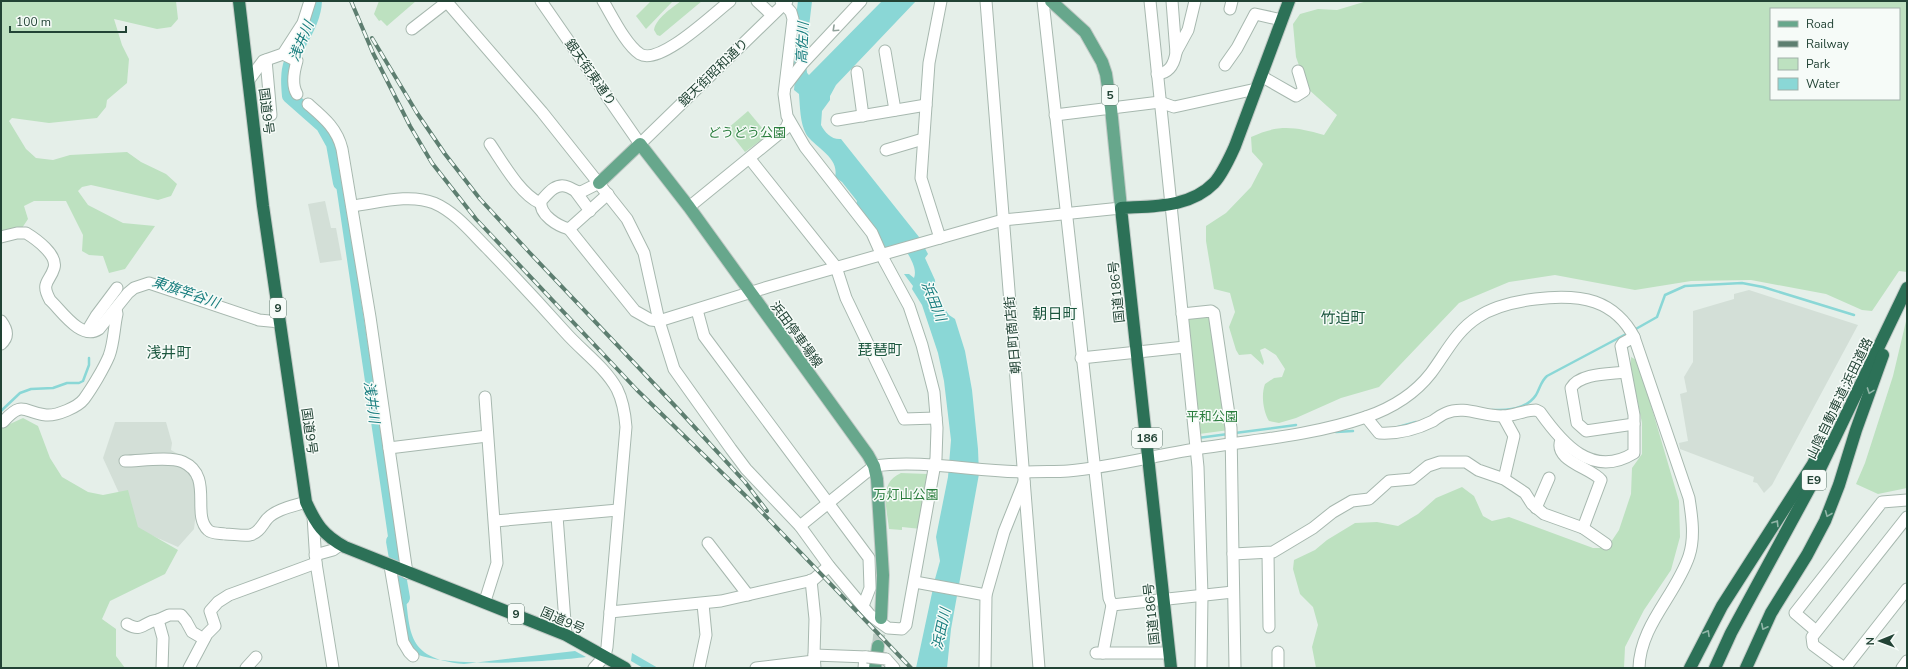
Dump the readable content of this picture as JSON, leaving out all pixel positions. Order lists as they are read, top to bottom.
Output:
{
  "streets": {
    "highway": [
      "国道9号",
      "国道186号",
      "9",
      "山陰自動車道;浜田道路",
      "186",
      "E9"
    ],
    "main road": ["5", "浜田停車場線"],
    "street": ["銀天街東通り", "銀天街昭和通り", "朝日町商店街"]
  },
  "crossings": [
    ["銀天街東通り", "銀天街昭和通り"],
    ["銀天街東通り", "浜田停車場線"],
    ["銀天街昭和通り", "浜田停車場線"],
    ["5", "国道186号"]
  ],
  "districts": [
    "朝日町",
    "竹迫町",
    "琵琶町",
    "浅井町"
  ],
  "water": [
    "浅井川",
    "高佐川",
    "東旗竿谷川",
    "浜田川"
  ],
  "parks": ["どうどう公園", "平和公園", "万灯山公園"],
  "legend": [
    "Road",
    "Railway",
    "Park",
    "Water"
  ],
  "scale_bar": "100 m",
  "north": "left"
}
